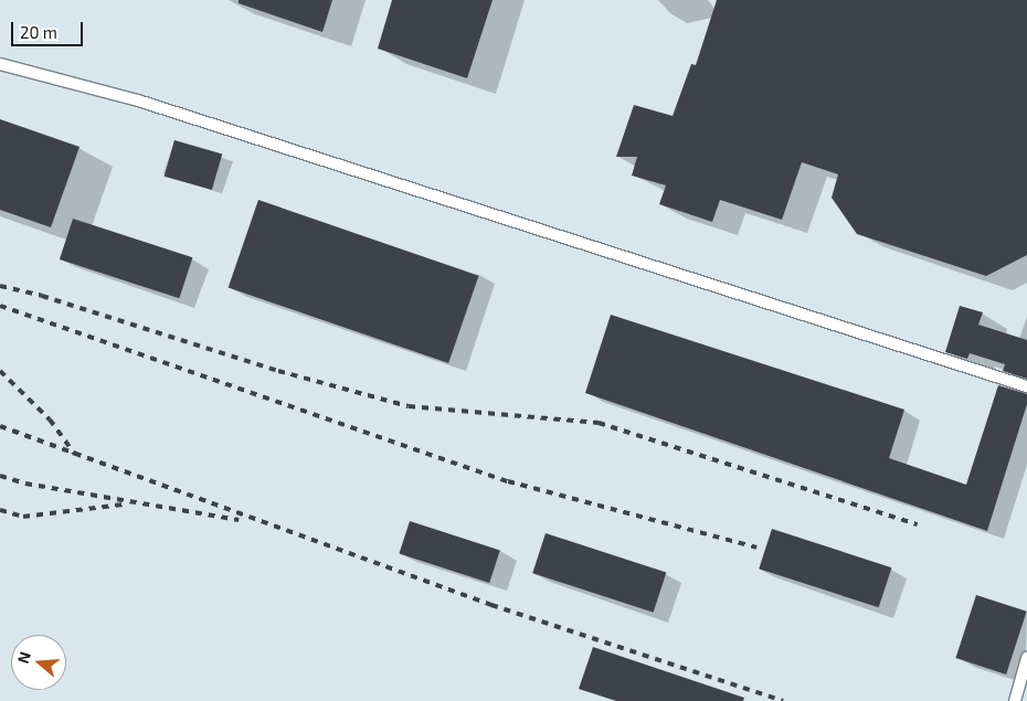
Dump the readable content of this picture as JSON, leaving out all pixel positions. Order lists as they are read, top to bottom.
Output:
{
  "scale_bar": "20 m",
  "north": "left"
}
